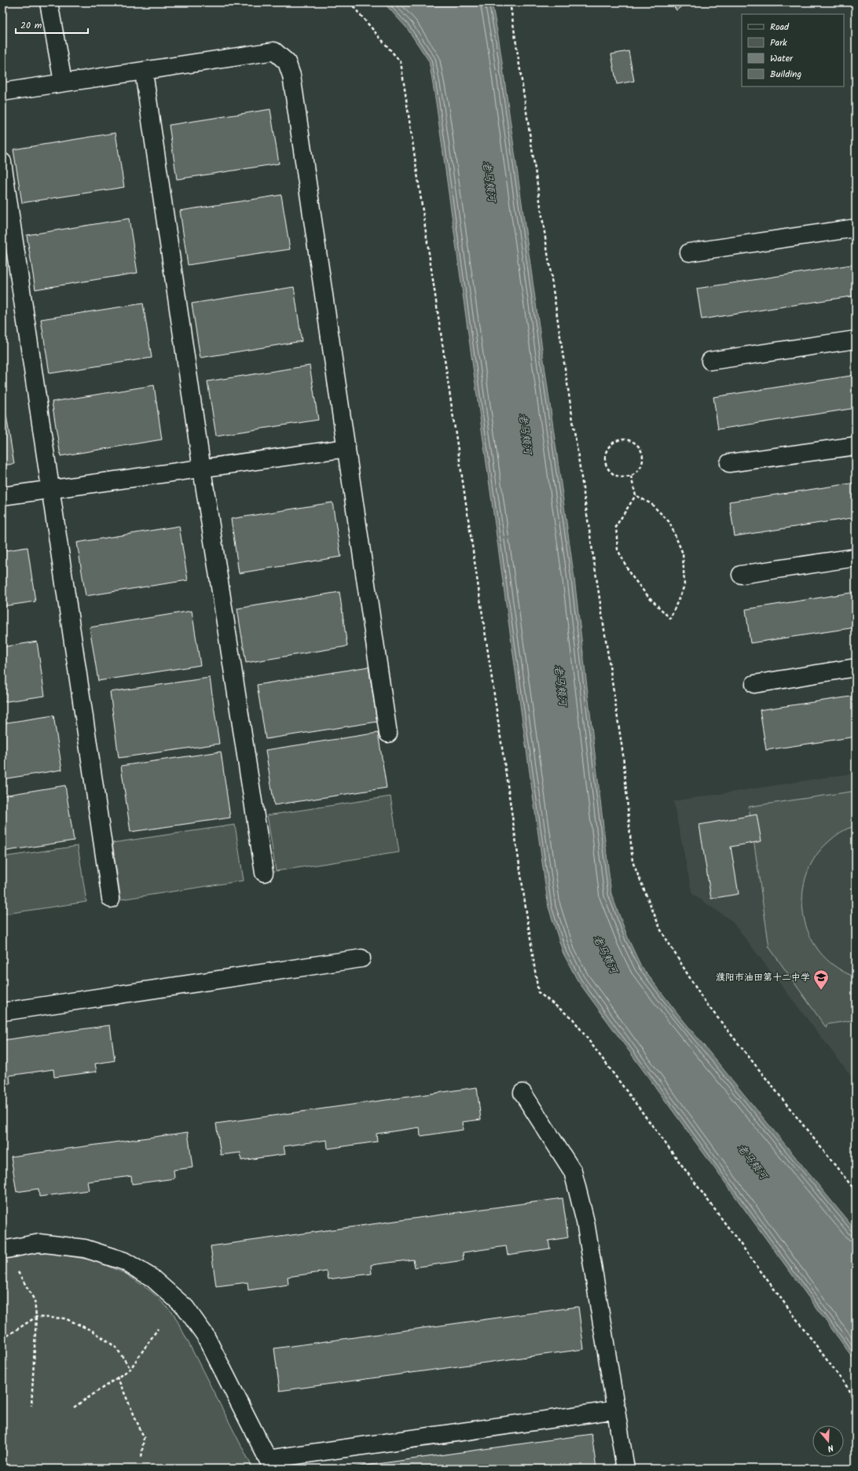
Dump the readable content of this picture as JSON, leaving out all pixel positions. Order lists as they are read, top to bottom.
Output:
{
  "water": ["老马颊河"],
  "places": {
    "school or university": ["濮阳市油田第十二中学"]
  },
  "legend": [
    "Road",
    "Park",
    "Water",
    "Building"
  ],
  "scale_bar": "20 m",
  "north": "bottom"
}
